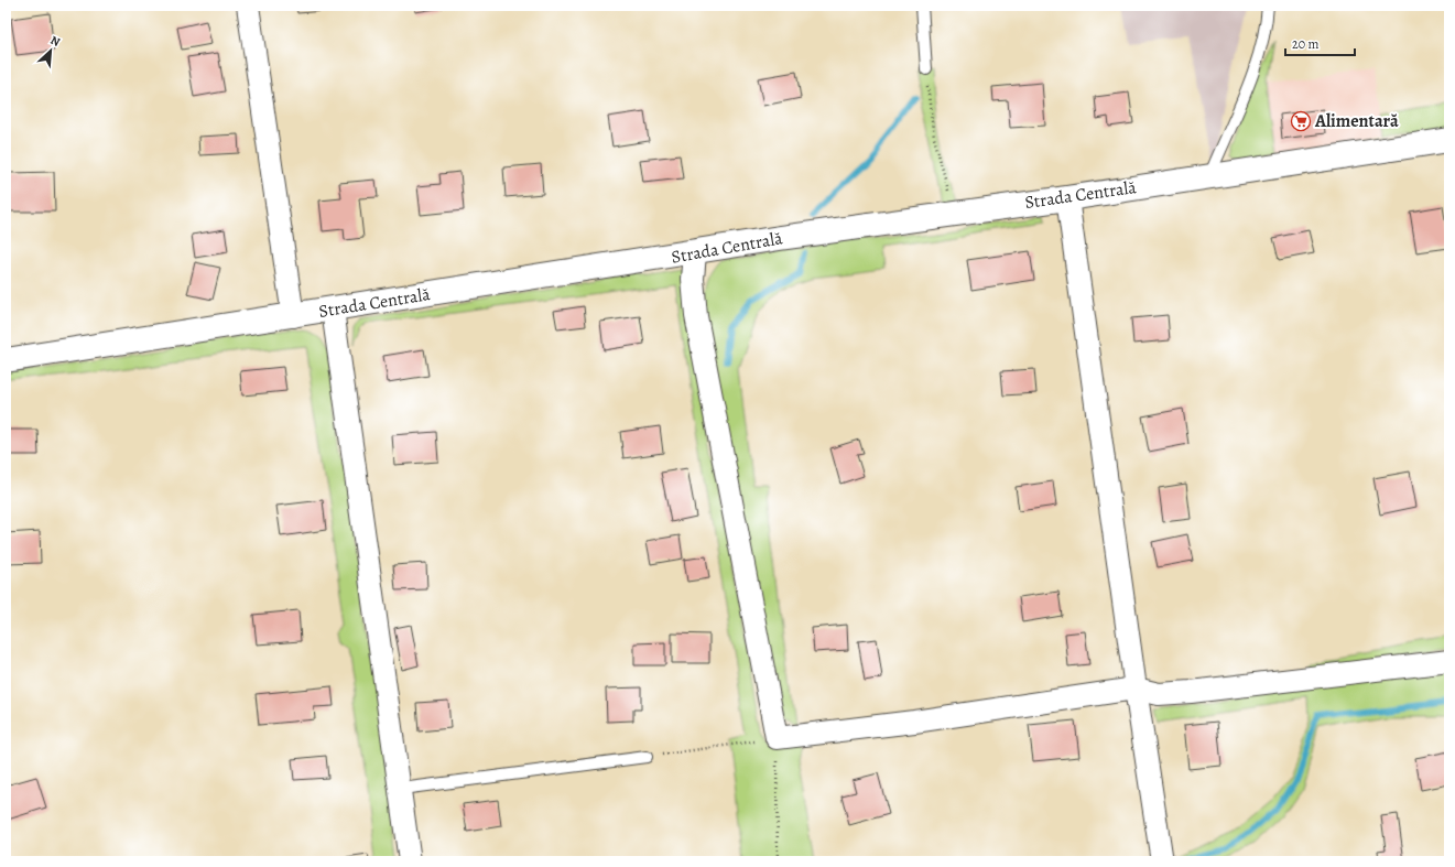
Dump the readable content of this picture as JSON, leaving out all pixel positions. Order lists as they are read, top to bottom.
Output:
{
  "streets": {
    "street": ["Strada Centrală"]
  },
  "places": {
    "supermarket": ["Alimentară"]
  },
  "scale_bar": "20 m",
  "north": "top right"
}
